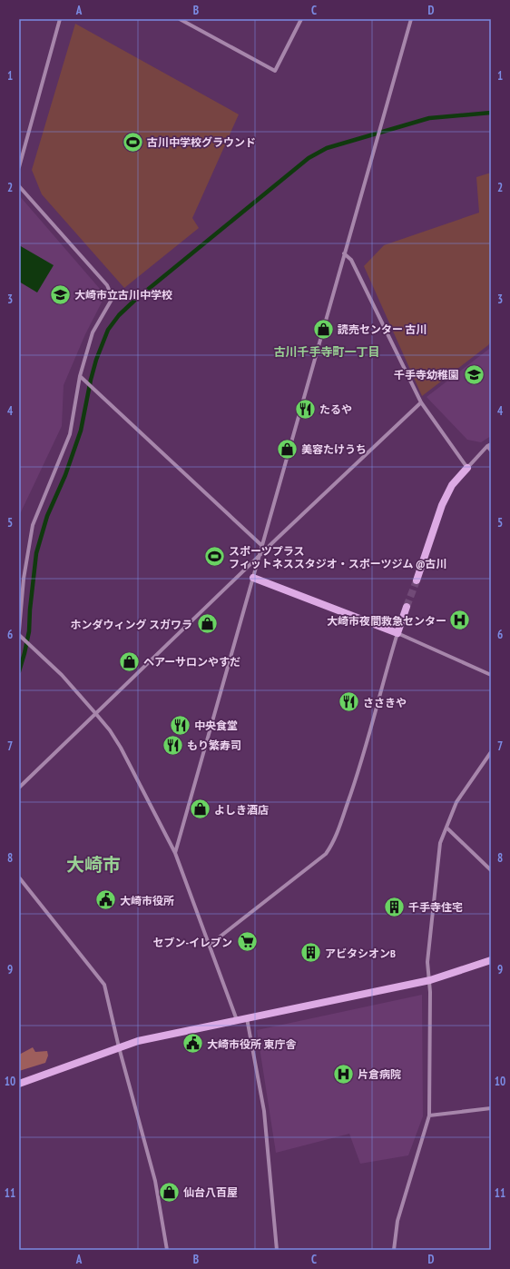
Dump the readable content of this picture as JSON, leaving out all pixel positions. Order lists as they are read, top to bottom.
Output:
{
  "districts": ["古川千手寺町一丁目", "大崎市"],
  "places": {
    "sports": ["古川中学校グラウンド", "スポーツプラス フィットネススタジオ・スポーツジム @古川"],
    "school or university": ["大崎市立古川中学校", "千手寺幼稚園"],
    "shop": [
      "読売センター 古川",
      "美容たけうち",
      "ホンダウィング スガワラ",
      "ヘアーサロンやすだ",
      "よしき酒店",
      "仙台八百屋"
    ],
    "restaurant": [
      "たるや",
      "ささきや",
      "中央食堂",
      "もり繁寿司"
    ],
    "hospital": ["大崎市夜間救急センター", "片倉病院"],
    "public building": ["大崎市役所", "大崎市役所 東庁舎"],
    "building": ["千手寺住宅", "アビタシオンB"],
    "supermarket": ["セブン-イレブン"]
  },
  "grid": {
    "columns": [
      "A",
      "B",
      "C",
      "D"
    ],
    "rows": [
      "1",
      "2",
      "3",
      "4",
      "5",
      "6",
      "7",
      "8",
      "9",
      "10",
      "11"
    ]
  }
}
